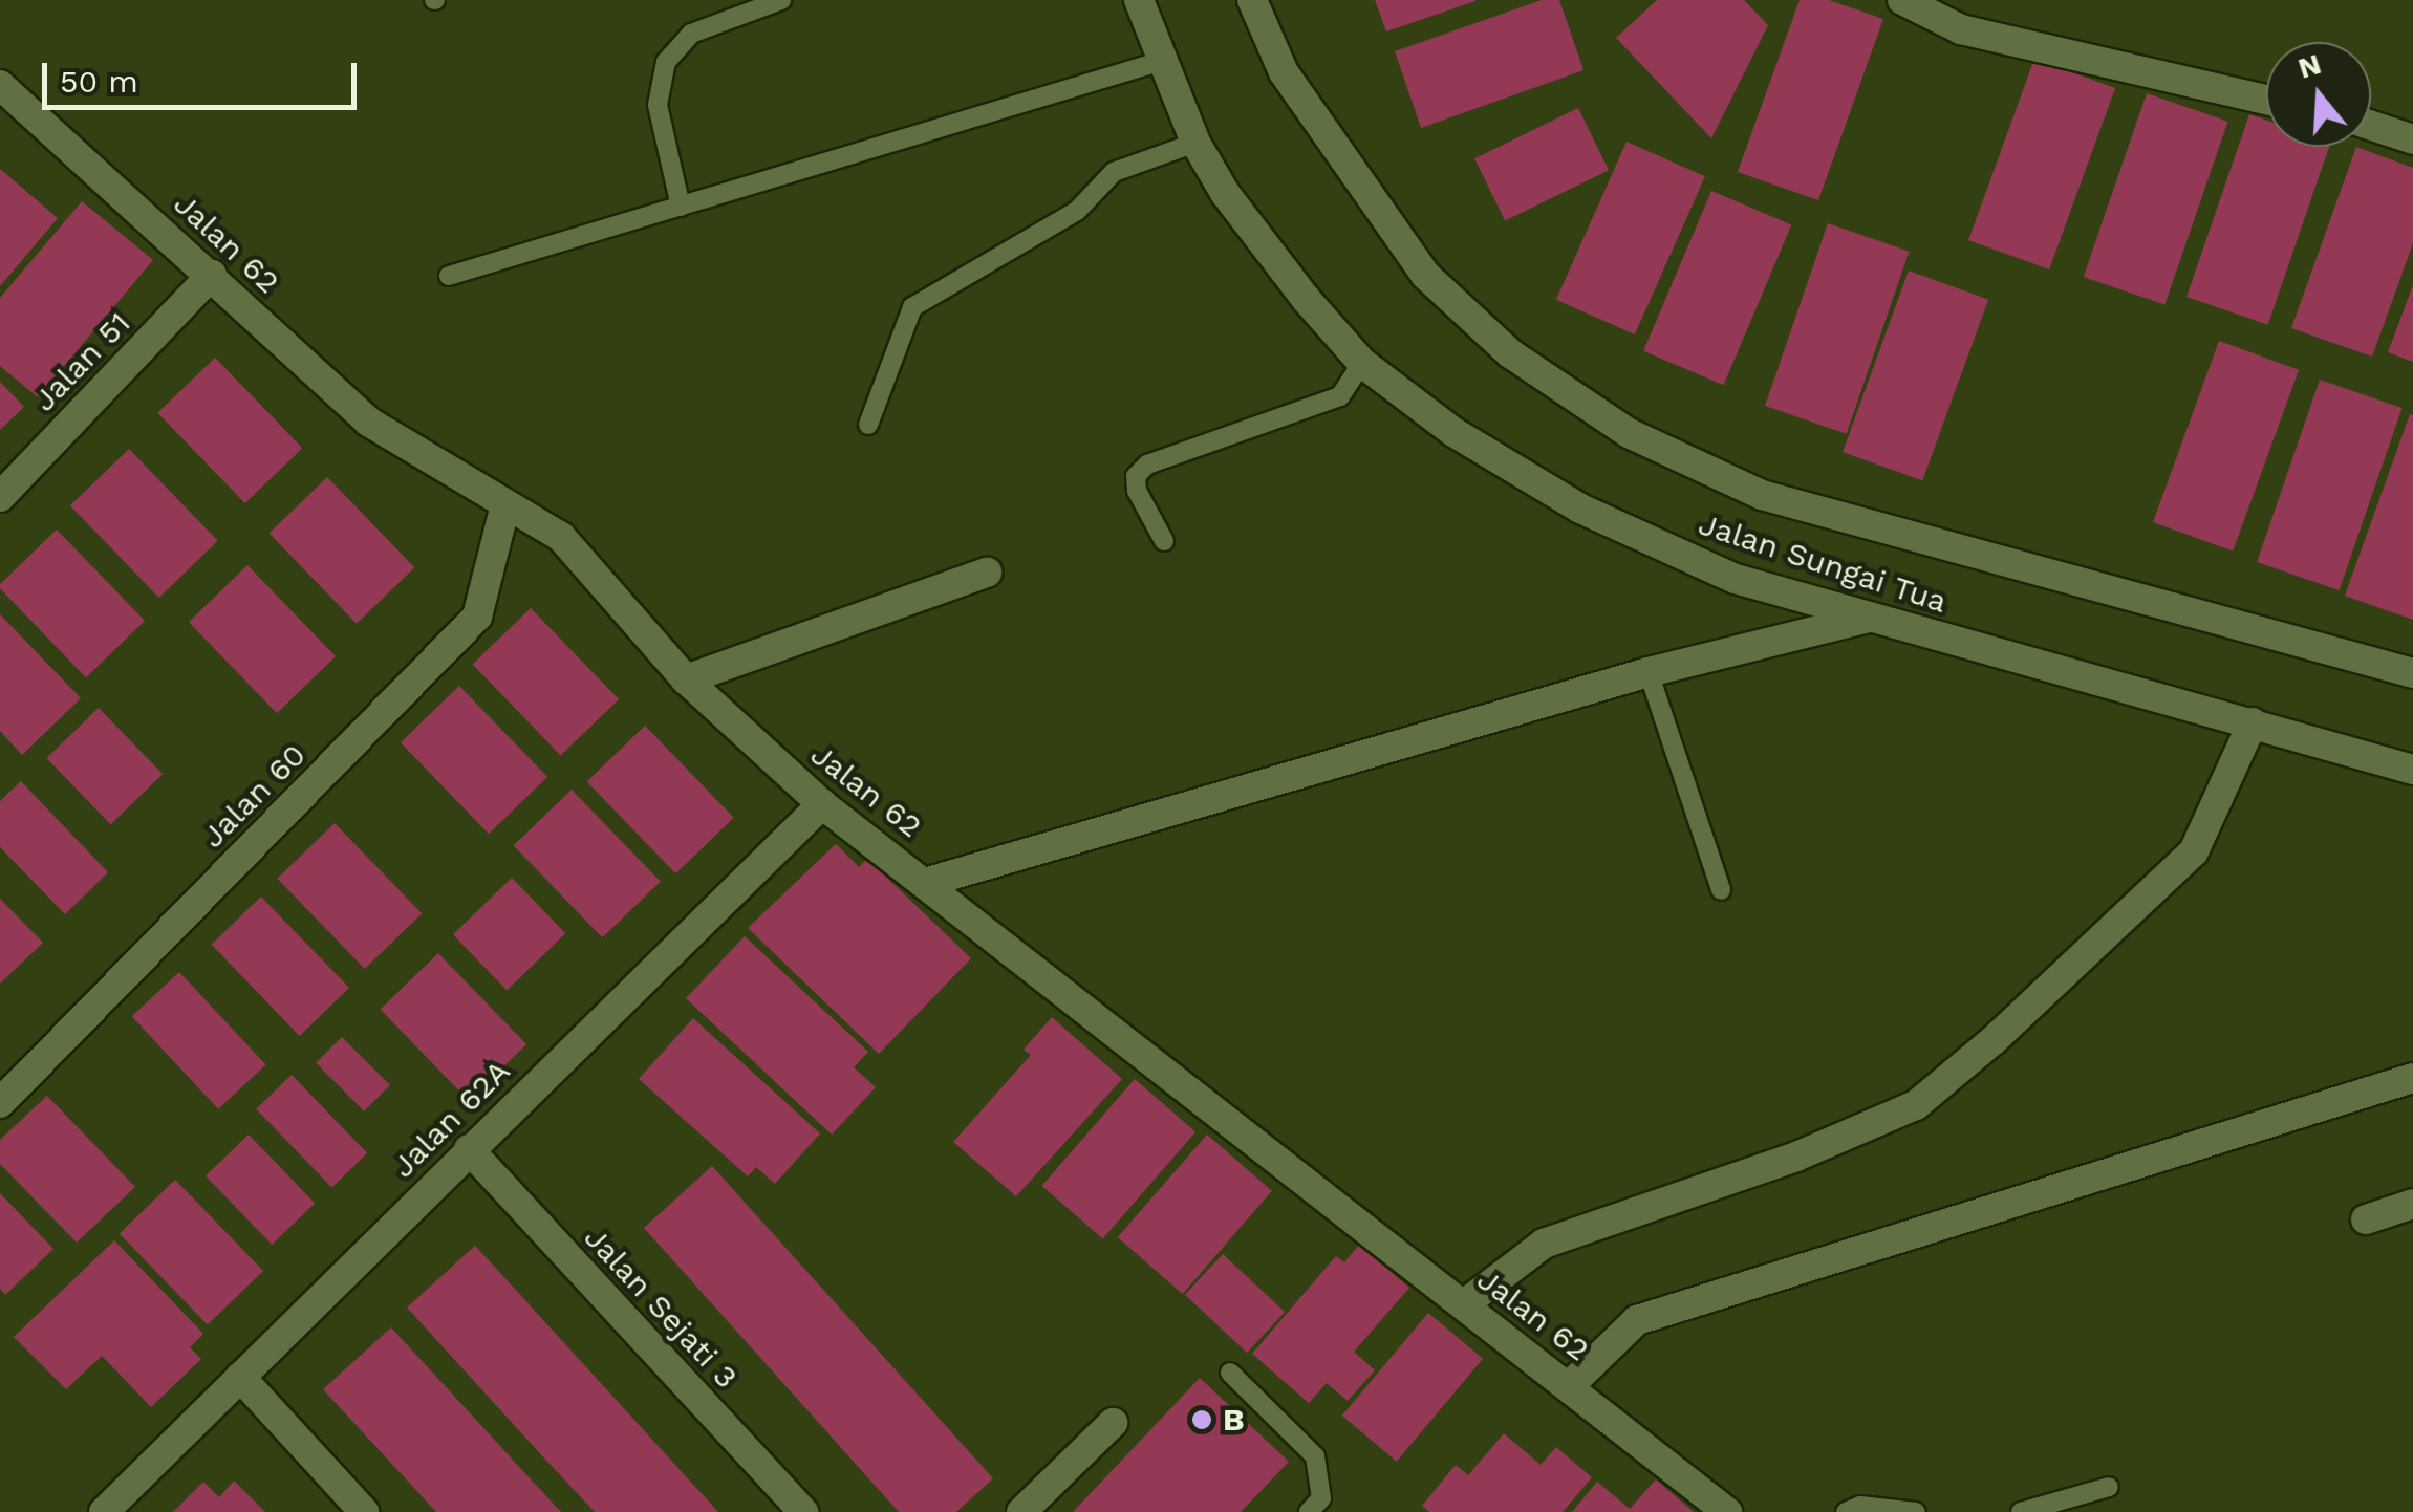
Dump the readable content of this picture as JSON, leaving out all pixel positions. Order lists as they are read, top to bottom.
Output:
{
  "streets": {
    "street": [
      "Jalan 62",
      "Jalan 51",
      "Jalan Sungai Tua",
      "Jalan 60",
      "Jalan 62A",
      "Jalan Sejati 3"
    ]
  },
  "crossings": [
    ["Jalan 62", "Jalan 51"],
    ["Jalan 62", "Jalan 60"],
    ["Jalan 62", "Jalan 62A"],
    ["Jalan 62A", "Jalan Sejati 3"]
  ],
  "places": ["B"],
  "scale_bar": "50 m",
  "north": "top"
}
